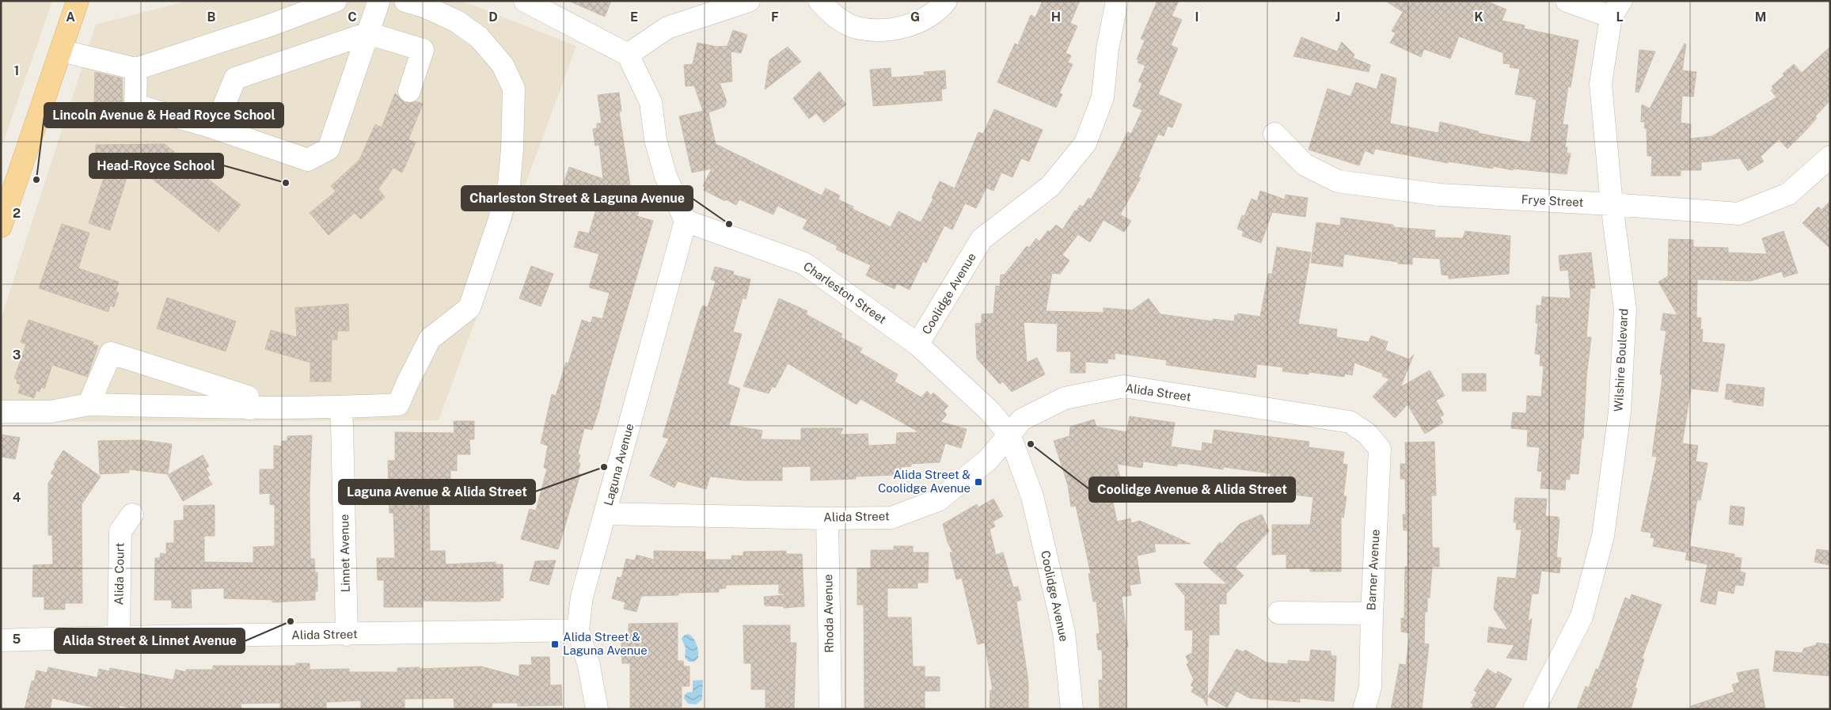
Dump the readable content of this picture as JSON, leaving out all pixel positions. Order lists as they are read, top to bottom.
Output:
{
  "streets": {
    "street": [
      "Frye Street",
      "Charleston Street",
      "Coolidge Avenue",
      "Wilshire Boulevard",
      "Alida Street",
      "Laguna Avenue",
      "Linnet Avenue",
      "Barner Avenue",
      "Alida Court",
      "Rhoda Avenue"
    ]
  },
  "crossings": [
    ["Frye Street", "Wilshire Boulevard"],
    ["Charleston Street", "Coolidge Avenue"],
    ["Charleston Street", "Laguna Avenue"],
    ["Coolidge Avenue", "Alida Street"],
    ["Alida Street", "Laguna Avenue"],
    ["Alida Street", "Linnet Avenue"],
    ["Alida Street", "Barner Avenue"],
    ["Alida Street", "Alida Court"],
    ["Alida Street", "Rhoda Avenue"]
  ],
  "places": {
    "other": [
      "Lincoln Avenue & Head Royce School",
      "Head-Royce School",
      "Charleston Street & Laguna Avenue",
      "Coolidge Avenue & Alida Street",
      "Laguna Avenue & Alida Street",
      "Alida Street & Linnet Avenue"
    ],
    "transit": ["Alida Street & Coolidge Avenue", "Alida Street & Laguna Avenue"]
  },
  "grid": {
    "columns": [
      "A",
      "B",
      "C",
      "D",
      "E",
      "F",
      "G",
      "H",
      "I",
      "J",
      "K",
      "L",
      "M"
    ],
    "rows": [
      "1",
      "2",
      "3",
      "4",
      "5"
    ]
  }
}
